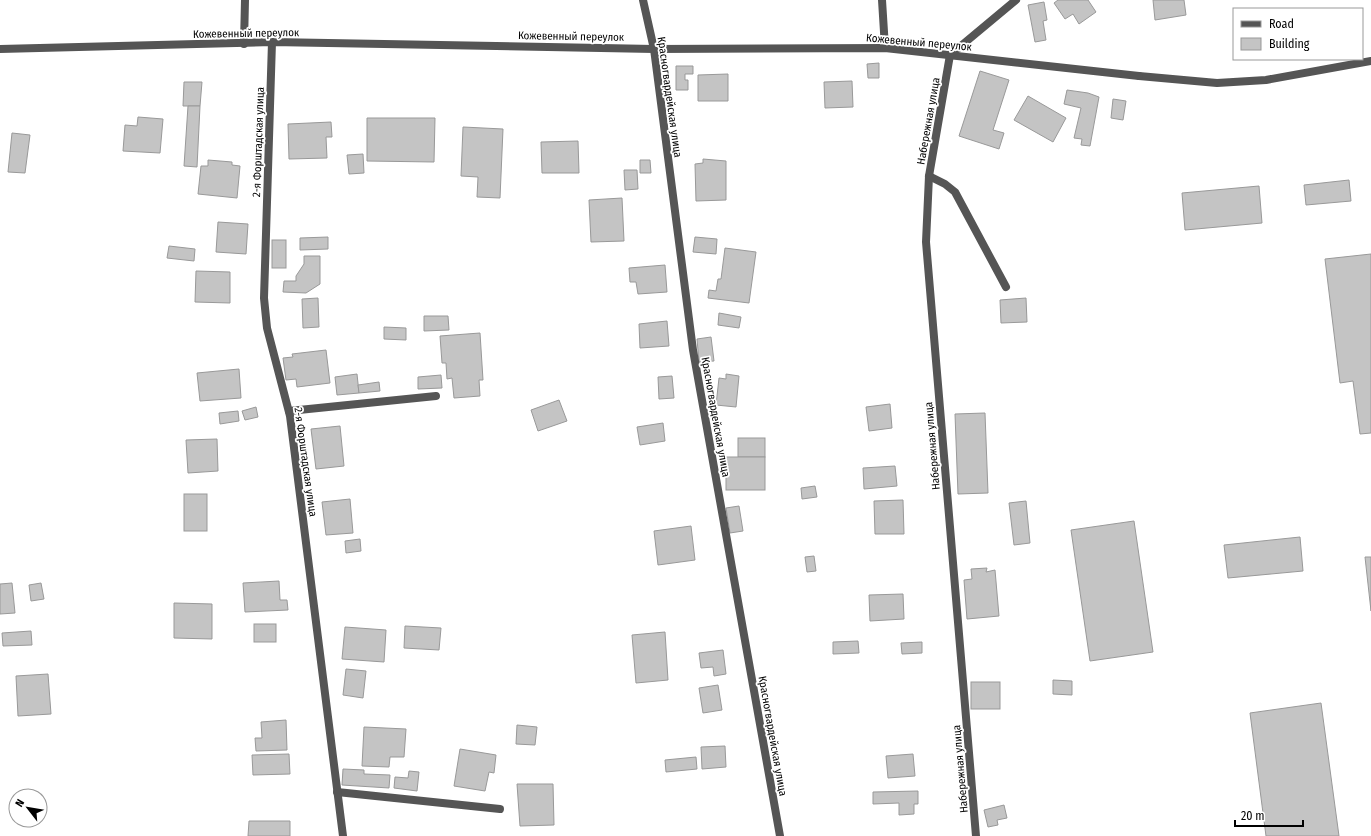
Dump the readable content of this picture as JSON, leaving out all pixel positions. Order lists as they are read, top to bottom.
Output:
{
  "streets": {
    "street": [
      "Кожевенный переулок",
      "Красногвардейская улица",
      "Набережная улица",
      "2-я Форштадская улица"
    ]
  },
  "crossings": [
    ["Кожевенный переулок", "Красногвардейская улица"],
    ["Кожевенный переулок", "Набережная улица"],
    ["Кожевенный переулок", "2-я Форштадская улица"]
  ],
  "legend": ["Road", "Building"],
  "scale_bar": "20 m",
  "north": "top left"
}
